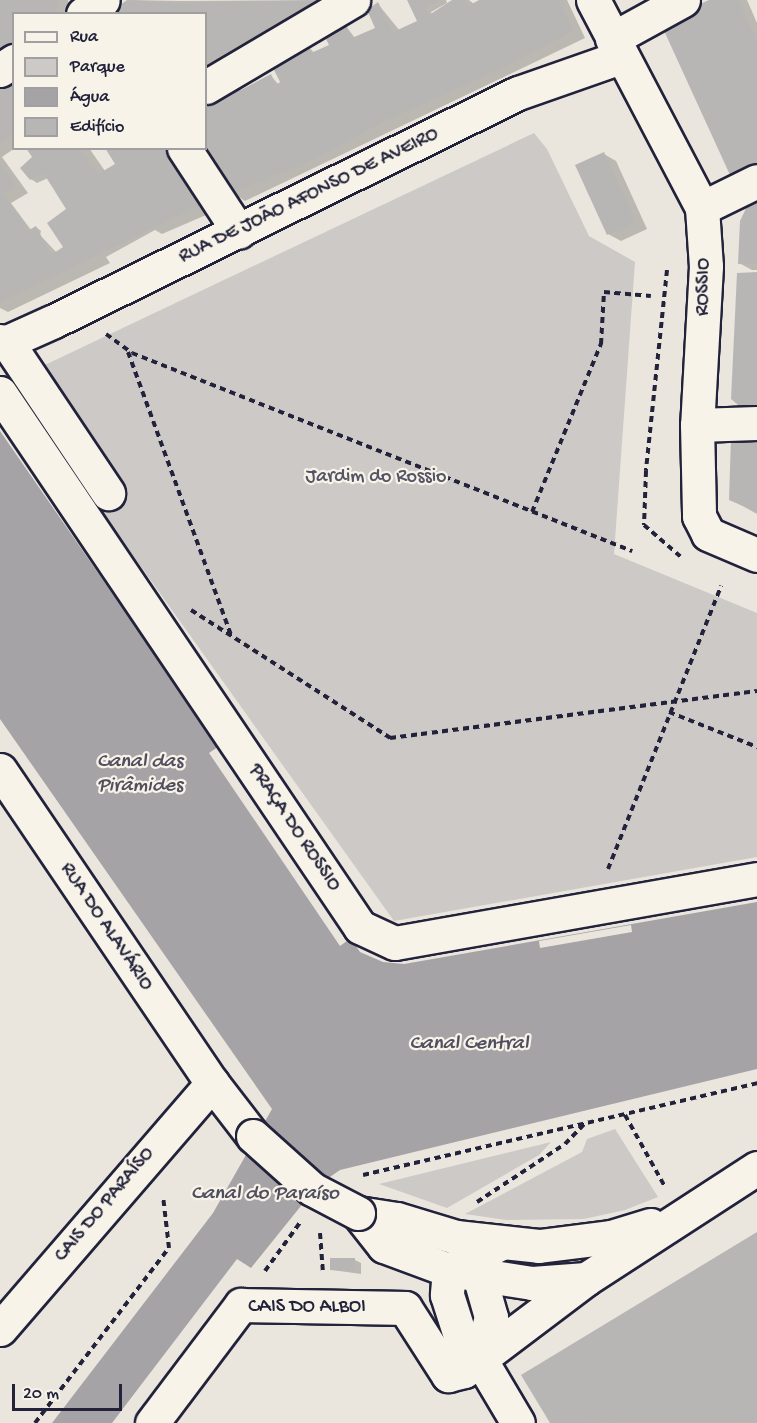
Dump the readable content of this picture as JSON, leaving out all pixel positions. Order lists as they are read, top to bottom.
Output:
{
  "streets": {
    "street": [
      "RUA DE JOÃO AFONSO DE AVEIRO",
      "ROSSIO",
      "PRAÇA DO ROSSIO",
      "RUA DO ALAVÁRIO",
      "CAIS DO PARAÍSO",
      "CAIS DO ALBOI"
    ]
  },
  "crossings": [
    ["RUA DE JOÃO AFONSO DE AVEIRO", "ROSSIO"],
    ["RUA DO ALAVÁRIO", "CAIS DO PARAÍSO"]
  ],
  "water": ["Canal das Pirâmides", "Canal Central", "Canal do Paraíso"],
  "parks": ["Jardim do Rossio"],
  "legend": [
    "Rua",
    "Parque",
    "Água",
    "Edifício"
  ],
  "scale_bar": "20 m"
}
